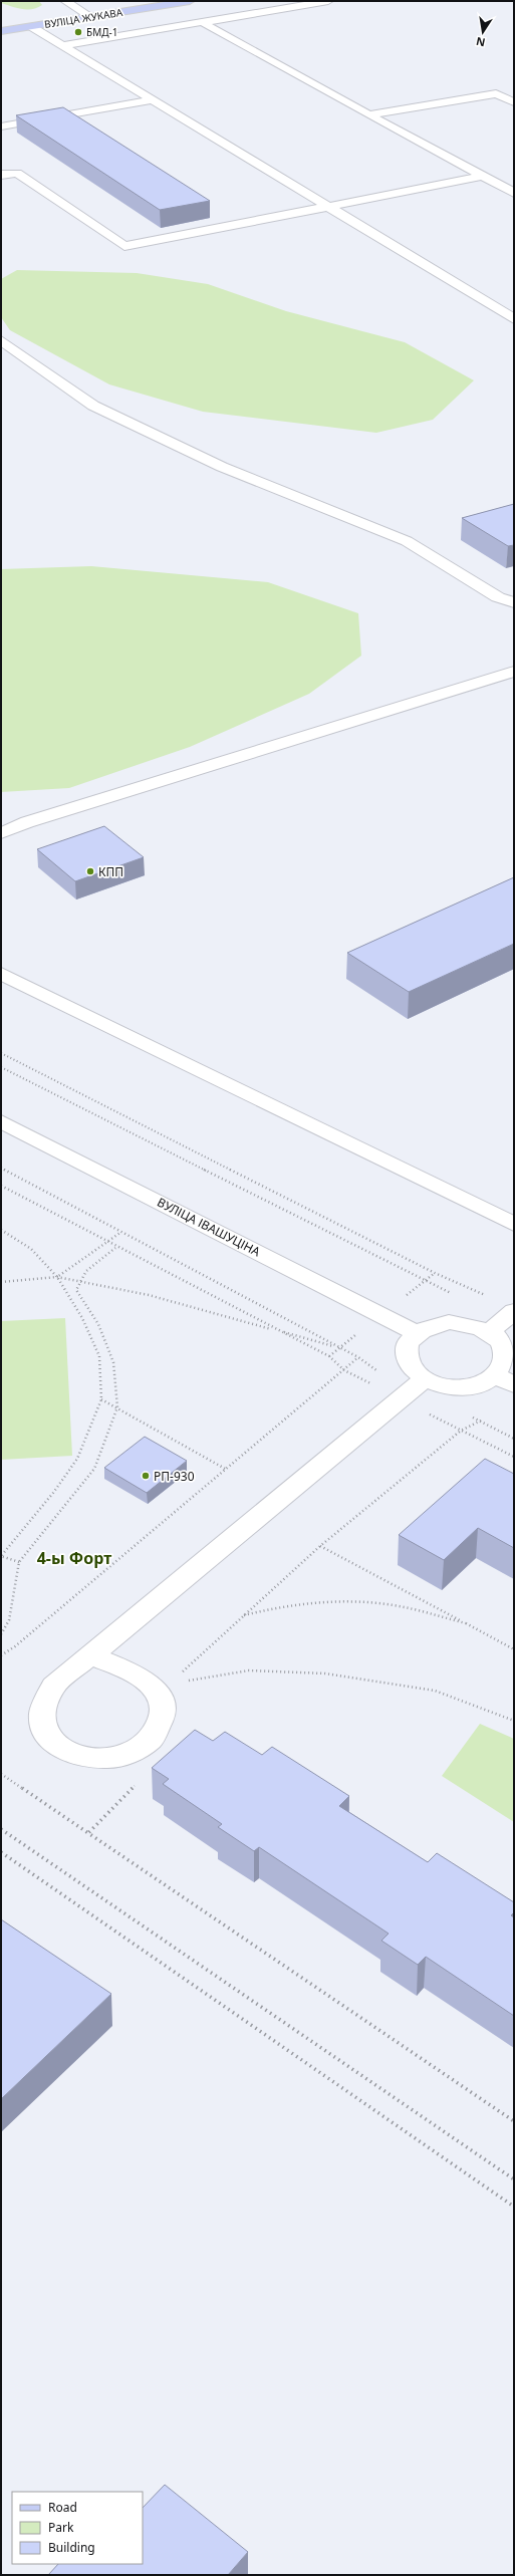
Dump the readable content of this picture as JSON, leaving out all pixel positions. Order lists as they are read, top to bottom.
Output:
{
  "streets": {
    "main road": ["ВУЛІЦА ЖУКАВА"],
    "street": ["ВУЛІЦА ІВАШУЦІНА"]
  },
  "districts": ["4-ы Форт"],
  "places": ["БМД-1", "КПП", "РП-930"],
  "legend": ["Road", "Park", "Building"],
  "north": "bottom"
}
